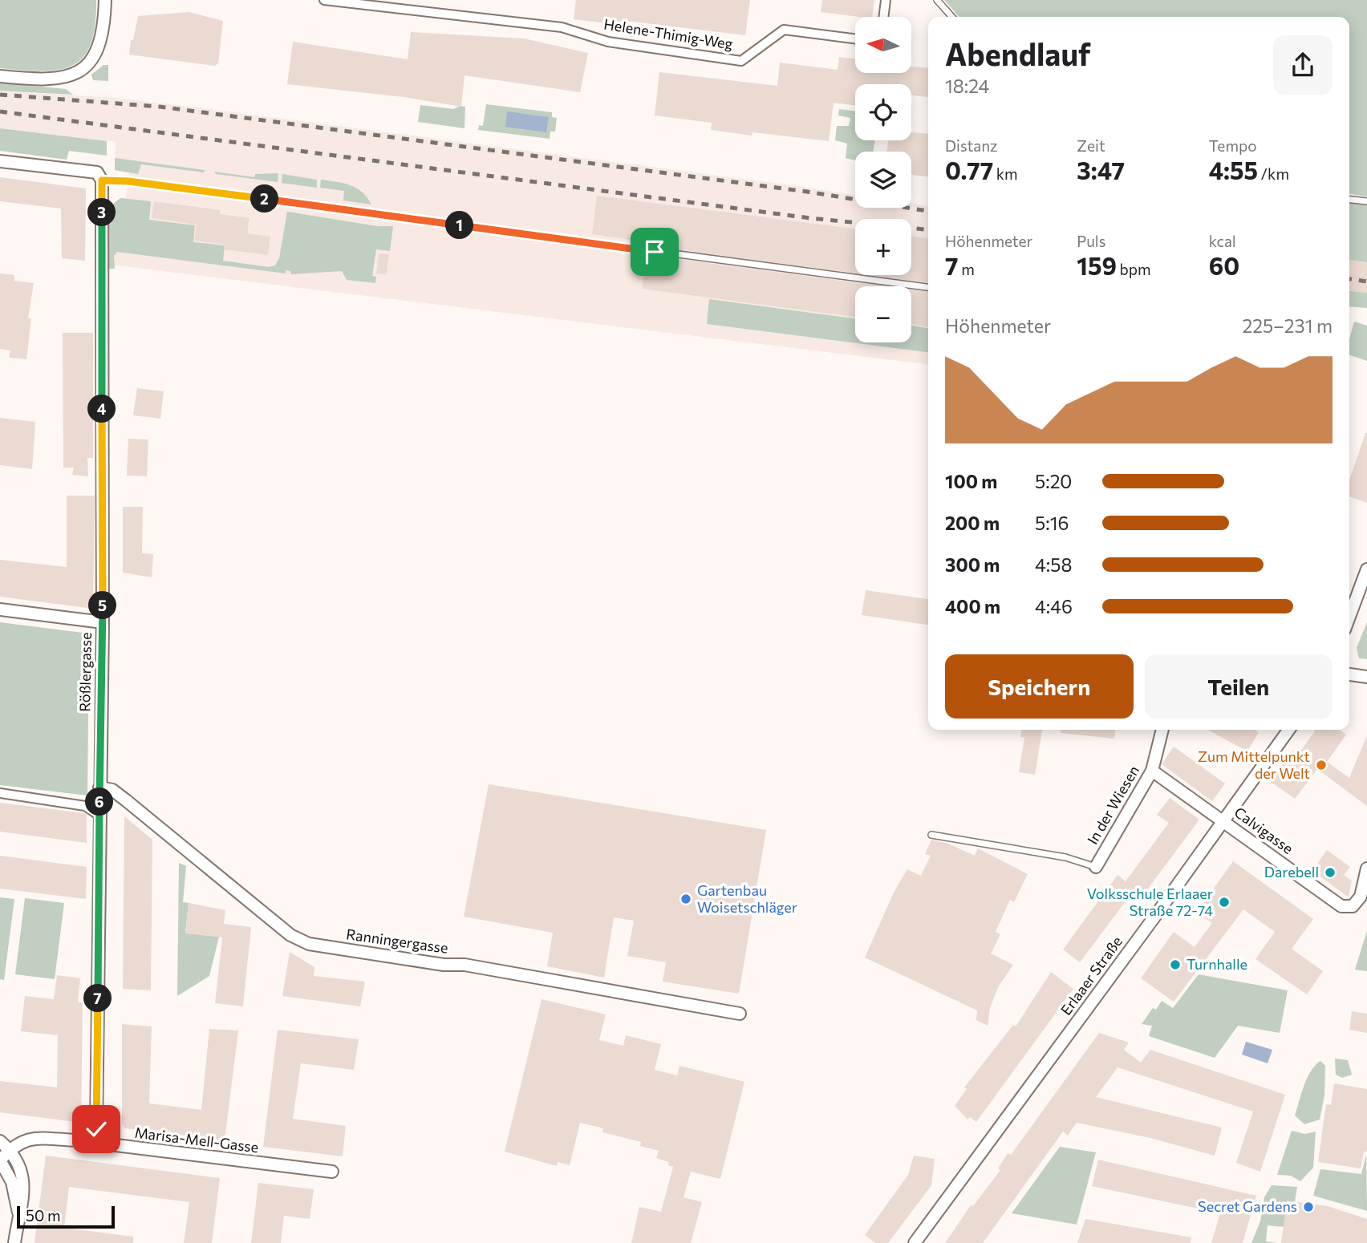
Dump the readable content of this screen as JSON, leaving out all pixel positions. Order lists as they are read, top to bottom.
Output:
{
  "streets": {
    "street": [
      "Helene-Thimig-Weg",
      "Rößlergasse",
      "In der Wiesen",
      "Calvigasse",
      "Ranningergasse",
      "Erlaaer Straße",
      "Marisa-Mell-Gasse"
    ]
  },
  "crossings": [
    ["Rößlergasse", "Ranningergasse"],
    ["Rößlergasse", "Marisa-Mell-Gasse"],
    ["In der Wiesen", "Calvigasse"],
    ["Calvigasse", "Erlaaer Straße"]
  ],
  "places": [
    "Zum Mittelpunkt der Welt",
    "Darebell",
    "Gartenbau Woisetschläger",
    "Volksschule Erlaaer Straße 72-74",
    "Turnhalle",
    "Secret Gardens"
  ],
  "scale_bar": "50 m",
  "north": "left",
  "page": {
    "map_buttons": ["+", "−"],
    "heading": ["Abendlauf", "18:24"],
    "stats": [
      ["Distanz", "0.77 km"],
      ["Zeit", "3:47"],
      ["Tempo", "4:55 /km"],
      ["Höhenmeter", "7 m"],
      ["Puls", "159 bpm"],
      ["kcal", "60"]
    ],
    "pins": [
      "2",
      "3",
      "1",
      "4",
      "5",
      "6",
      "7"
    ],
    "chart": ["Höhenmeter", "225–231 m"],
    "list": [
      {
        "name": "100 m",
        "note": "5:20"
      },
      {
        "name": "200 m",
        "note": "5:16"
      },
      {
        "name": "300 m",
        "note": "4:58"
      },
      {
        "name": "400 m",
        "note": "4:46"
      }
    ],
    "buttons": ["Speichern", "Teilen"],
    "scale": "50 m"
  }
}
